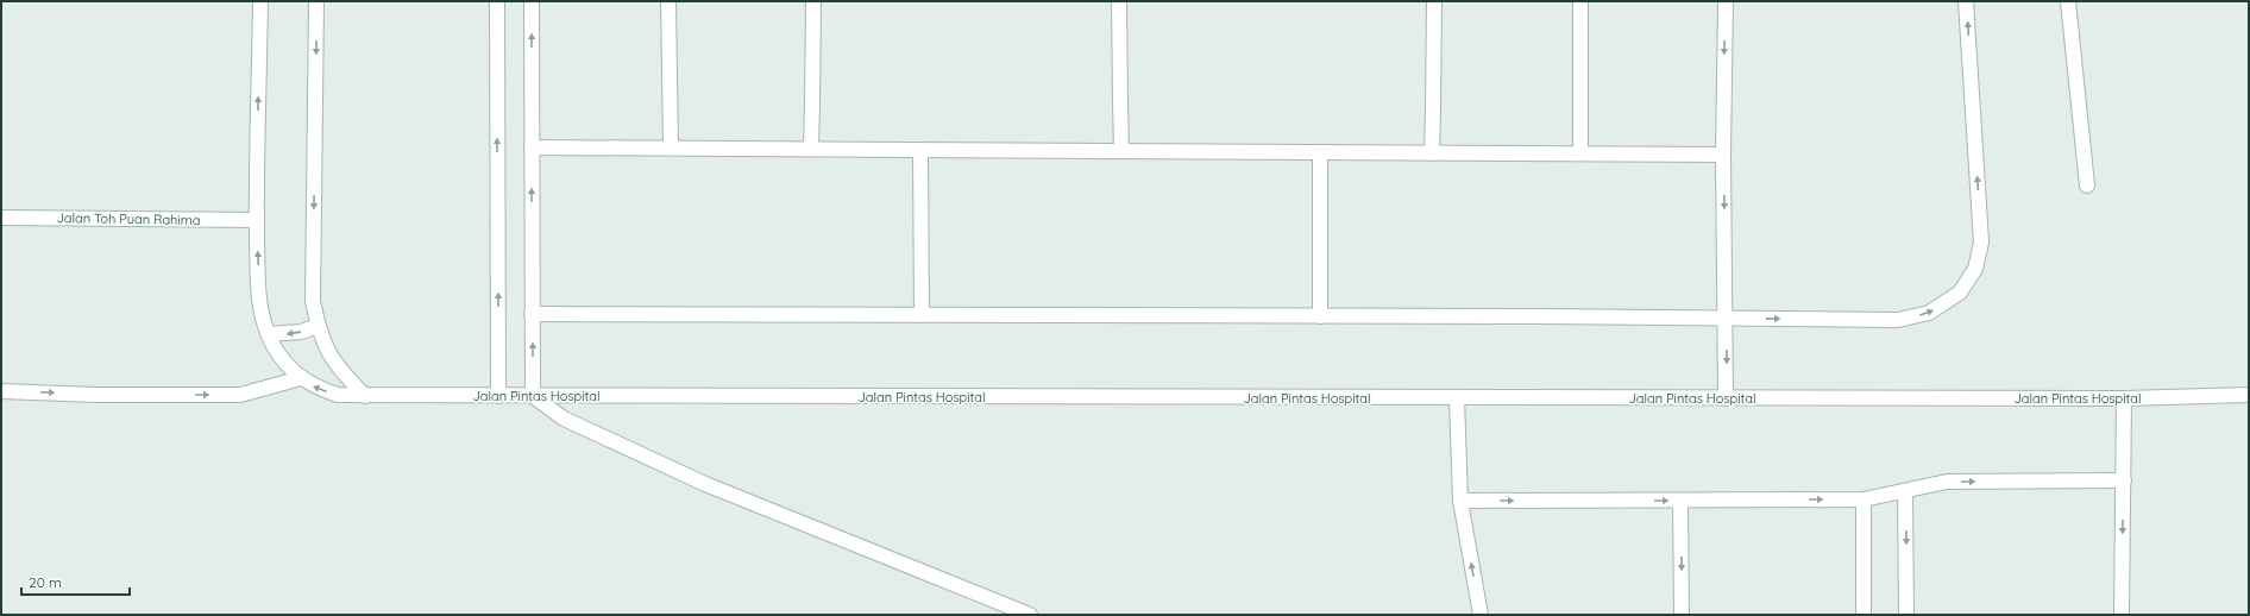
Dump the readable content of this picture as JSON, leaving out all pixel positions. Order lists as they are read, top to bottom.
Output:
{
  "streets": {
    "street": ["Jalan Toh Puan Rahima", "Jalan Pintas Hospital"]
  },
  "scale_bar": "20 m"
}
